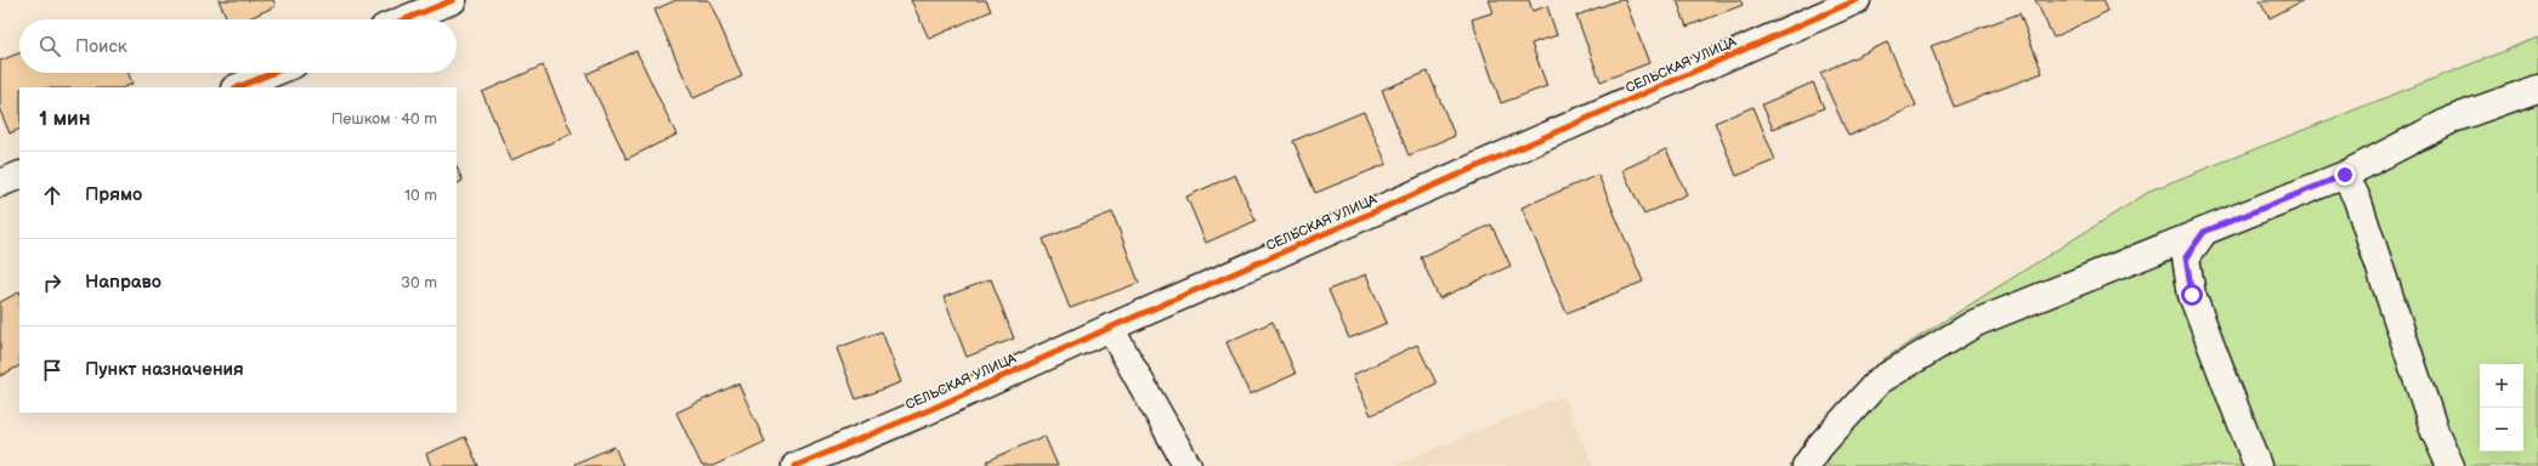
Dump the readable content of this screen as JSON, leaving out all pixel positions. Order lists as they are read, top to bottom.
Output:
{
  "streets": {
    "street": ["СЕЛЬСКАЯ УЛИЦА"]
  },
  "page": {
    "search": "Поиск",
    "heading": ["1 мин", "Пешком · 40 m"],
    "list": [
      ["Прямо", "10 m"],
      ["Направо", "30 m"],
      "Пункт назначения"
    ],
    "map_buttons": ["+", "−"]
  }
}
